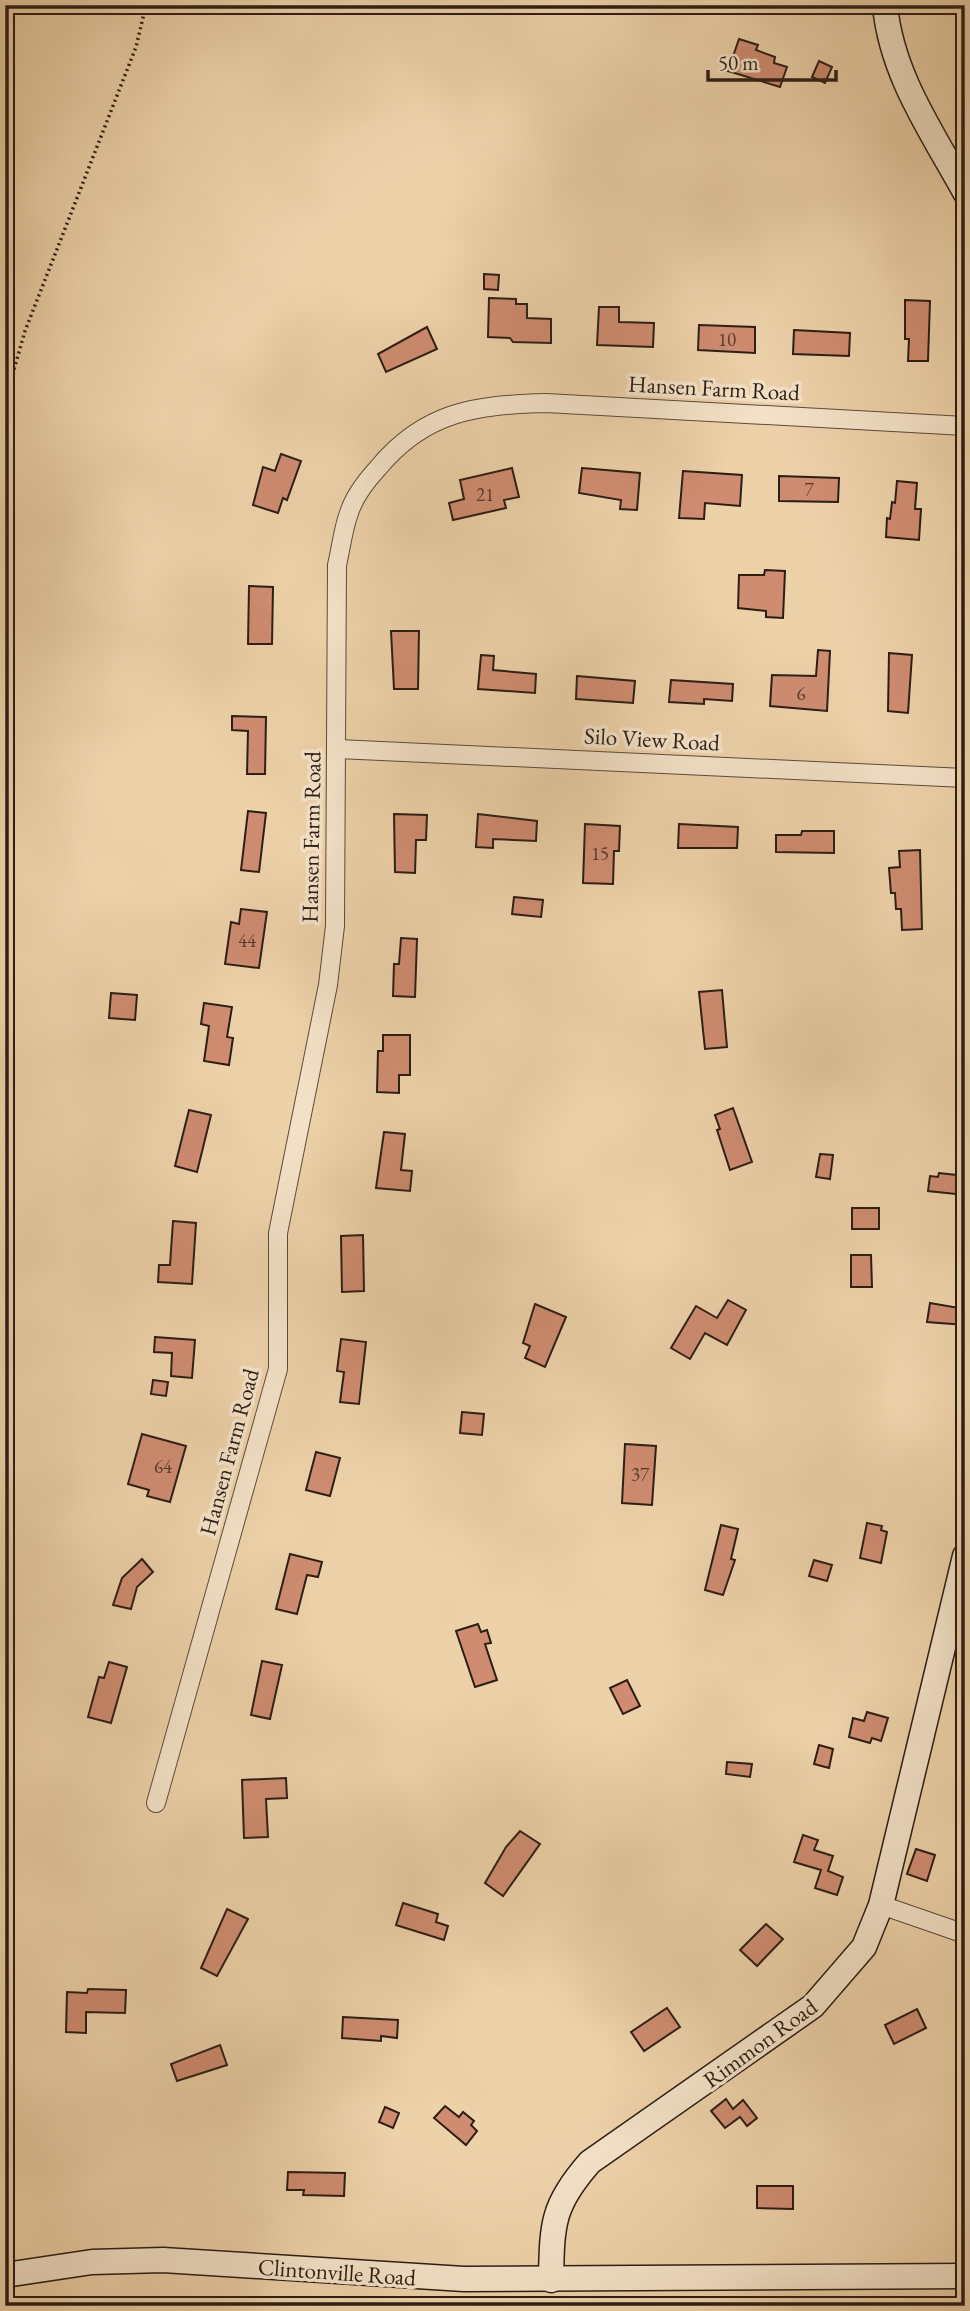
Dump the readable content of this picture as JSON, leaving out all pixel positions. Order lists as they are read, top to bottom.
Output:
{
  "streets": {
    "street": [
      "Hansen Farm Road",
      "Silo View Road",
      "Rimmon Road",
      "Clintonville Road"
    ]
  },
  "crossings": [
    ["Hansen Farm Road", "Silo View Road"],
    ["Rimmon Road", "Clintonville Road"]
  ],
  "house_numbers": [
    "10",
    "7",
    "21",
    "6",
    "15",
    "44",
    "64",
    "37"
  ],
  "scale_bar": "50 m"
}
